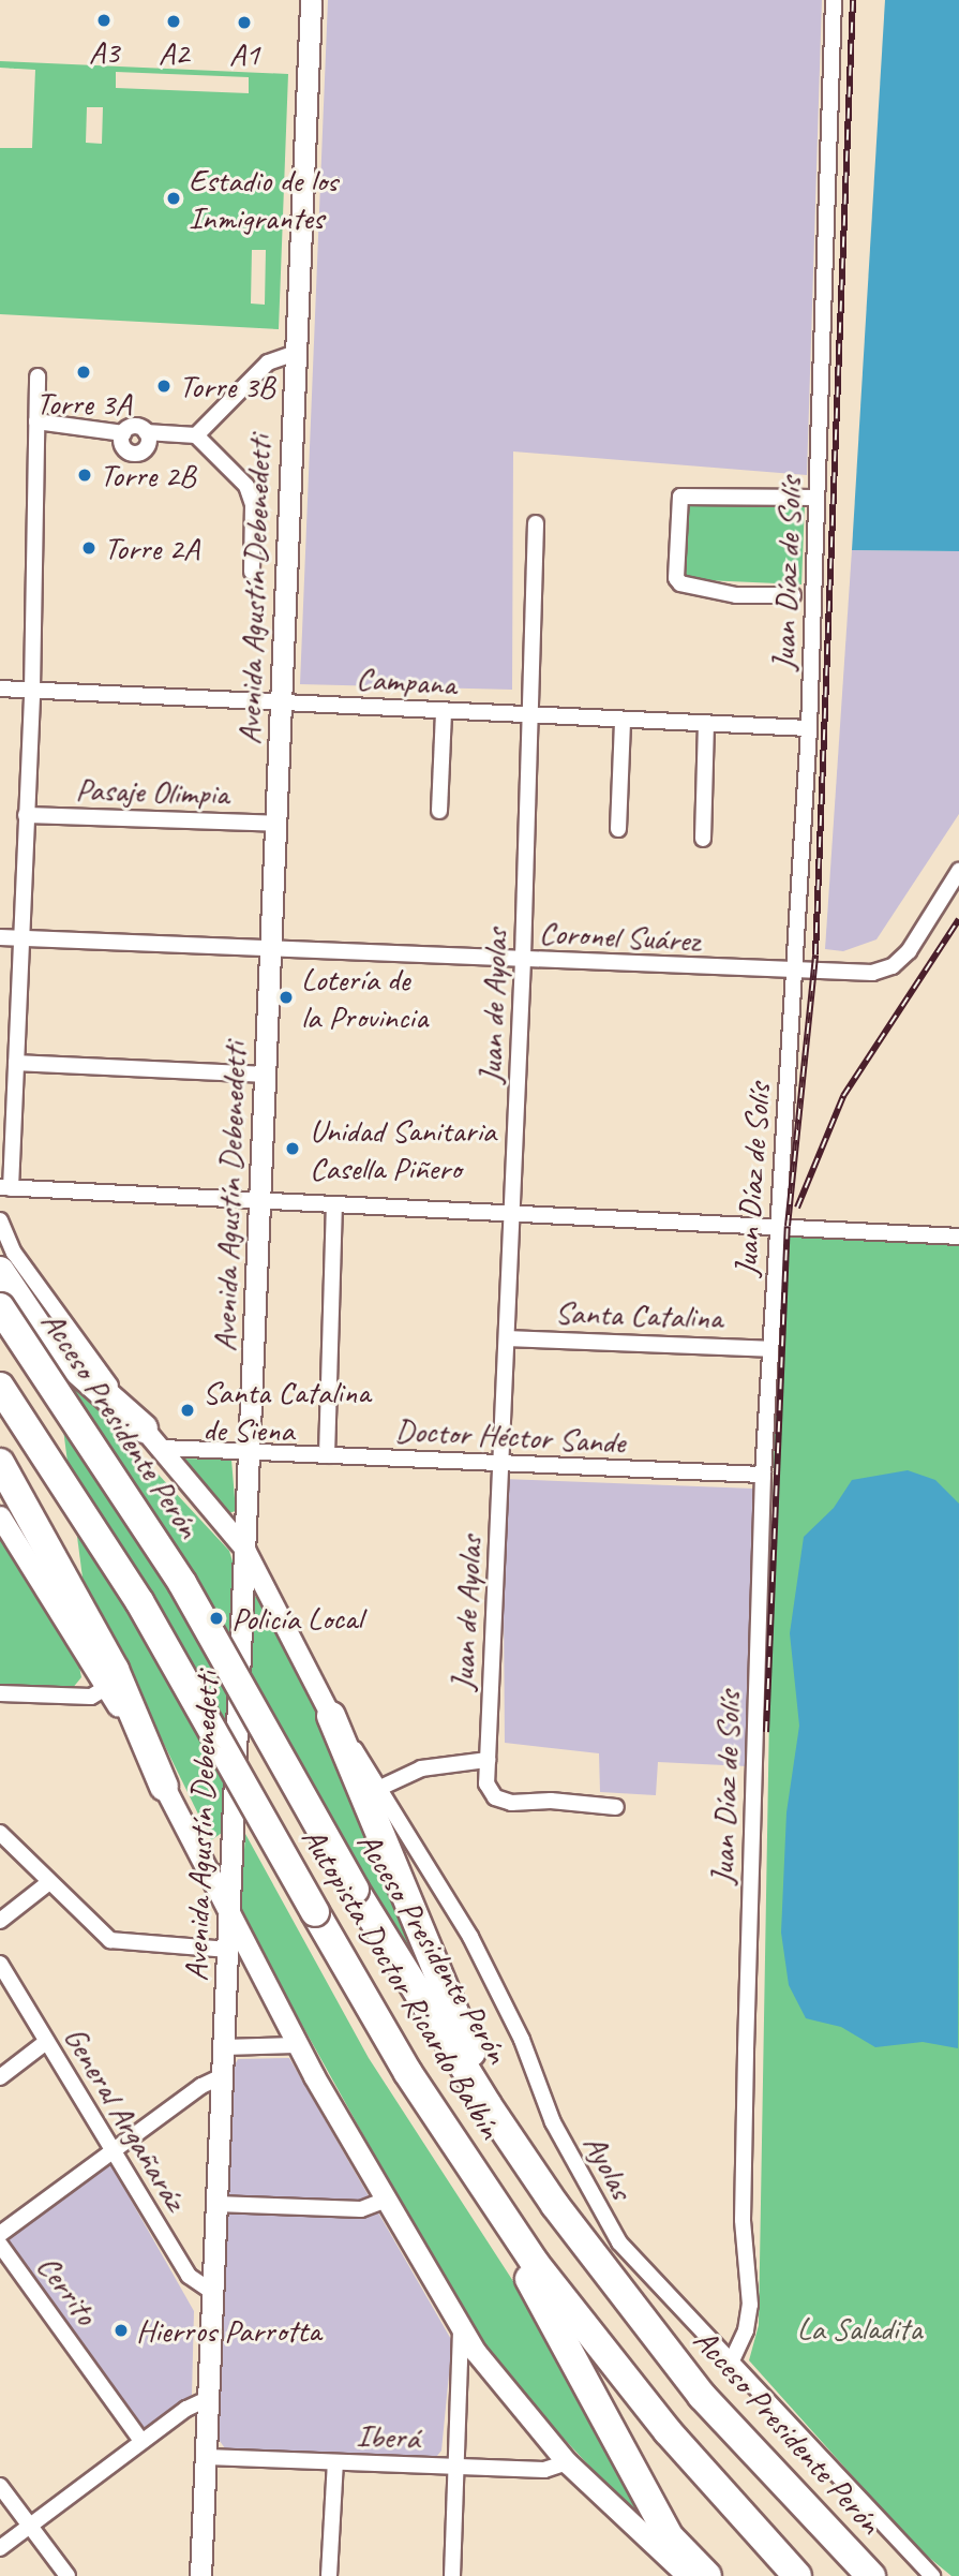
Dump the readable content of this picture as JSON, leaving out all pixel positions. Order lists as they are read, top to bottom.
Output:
{
  "streets": {
    "highway": ["Acceso Presidente Perón", "Autopista Doctor Ricardo Balbín"],
    "main road": ["Avenida Agustín Debenedetti"],
    "street": [
      "Juan Díaz de Solís",
      "Campana",
      "Pasaje Olimpia",
      "Coronel Suárez",
      "Juan de Ayolas",
      "Santa Catalina",
      "Doctor Héctor Sande",
      "General Argañaráz",
      "Ayolas",
      "Cerrito",
      "Iberá"
    ]
  },
  "crossings": [
    ["Juan Díaz de Solís", "Campana"],
    ["Juan Díaz de Solís", "Coronel Suárez"],
    ["Juan Díaz de Solís", "Santa Catalina"],
    ["Juan Díaz de Solís", "Doctor Héctor Sande"],
    ["Juan Díaz de Solís", "Ayolas"],
    ["Avenida Agustín Debenedetti", "Campana"],
    ["Avenida Agustín Debenedetti", "Pasaje Olimpia"],
    ["Avenida Agustín Debenedetti", "Coronel Suárez"],
    ["Avenida Agustín Debenedetti", "Doctor Héctor Sande"],
    ["Avenida Agustín Debenedetti", "General Argañaráz"],
    ["Avenida Agustín Debenedetti", "Iberá"],
    ["Campana", "Juan de Ayolas"],
    ["Coronel Suárez", "Juan de Ayolas"],
    ["Juan de Ayolas", "Santa Catalina"],
    ["Juan de Ayolas", "Doctor Héctor Sande"],
    ["Acceso Presidente Perón", "Autopista Doctor Ricardo Balbín"]
  ],
  "parks": ["La Saladita"],
  "places": [
    "A3",
    "A2",
    "A1",
    "Estadio de los Inmigrantes",
    "Torre 3A",
    "Torre 3B",
    "Torre 2B",
    "Torre 2A",
    "Lotería de la Provincia",
    "Unidad Sanitaria Casella Piñero",
    "Santa Catalina de Siena",
    "Policía Local",
    "Hierros Parrotta"
  ]
}
